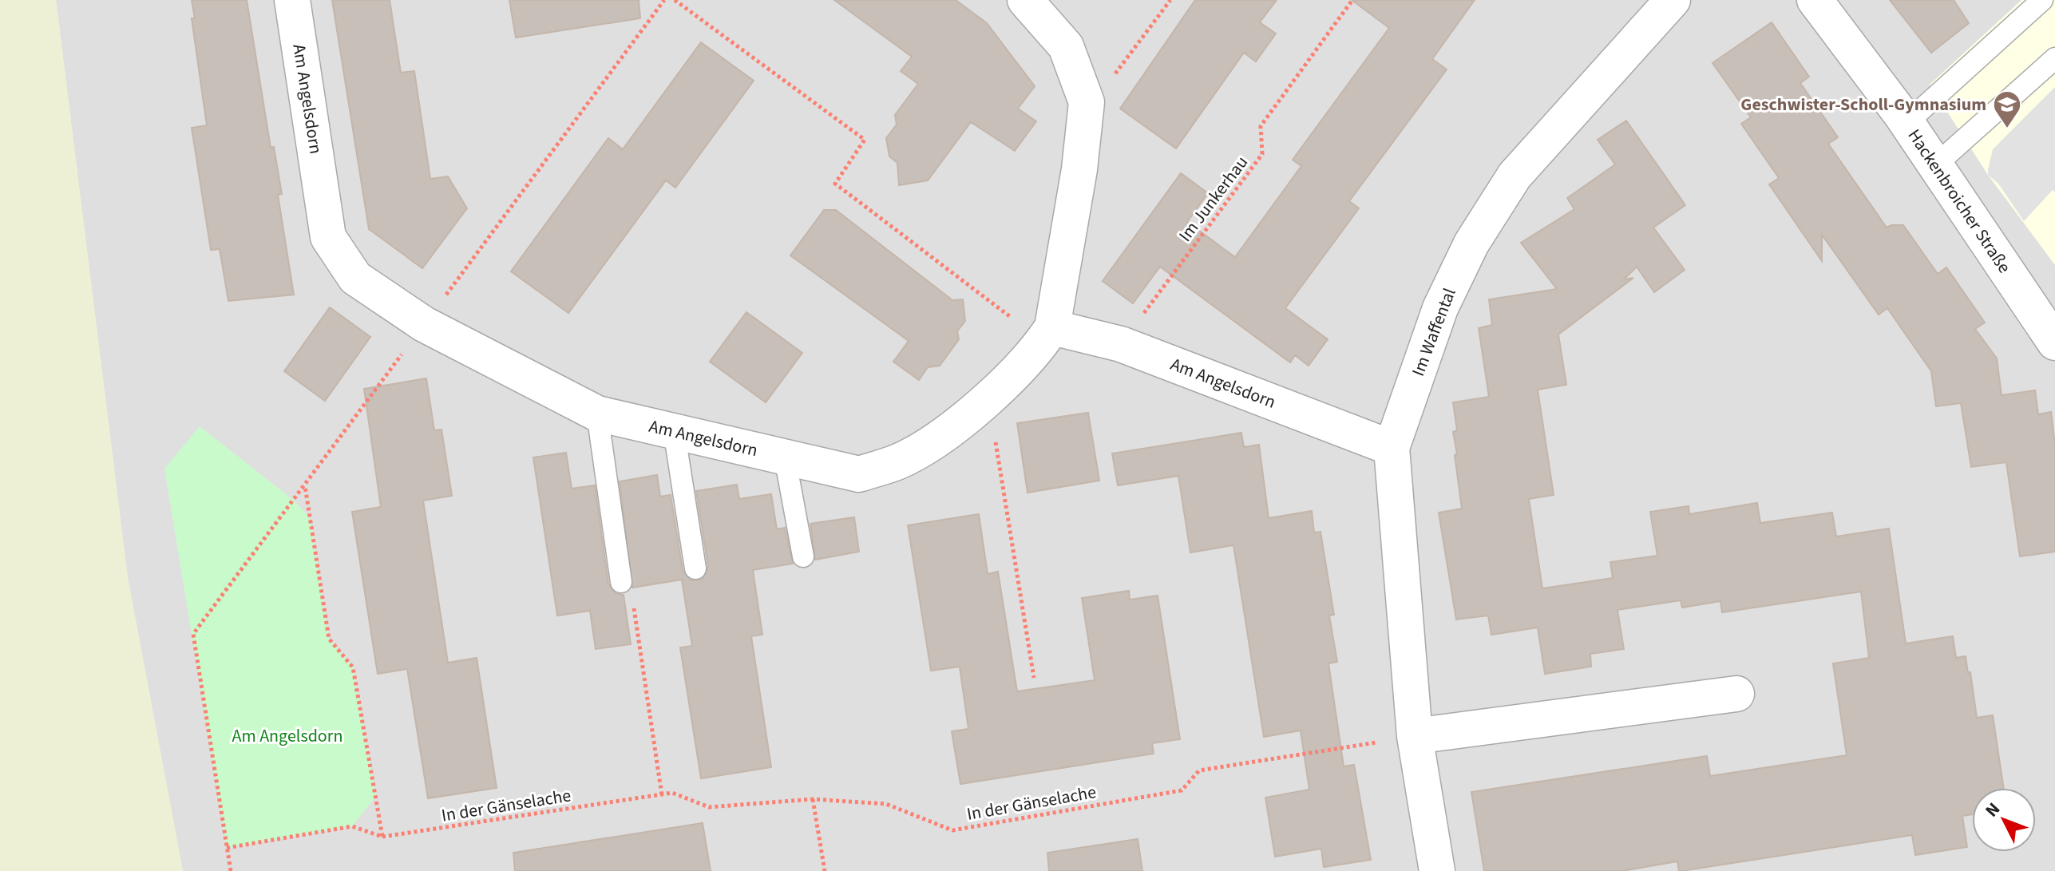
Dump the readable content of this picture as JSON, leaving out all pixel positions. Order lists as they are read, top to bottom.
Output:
{
  "streets": {
    "street": ["Am Angelsdorn", "Hackenbroicher Straße", "Im Waffental"],
    "path": ["Im Junkerhau", "In der Gänselache"]
  },
  "crossings": [
    ["Am Angelsdorn", "Im Junkerhau"],
    ["Am Angelsdorn", "Im Waffental"],
    ["Im Waffental", "In der Gänselache"]
  ],
  "parks": ["Am Angelsdorn"],
  "places": {
    "school or university": ["Geschwister-Scholl-Gymnasium"]
  },
  "north": "top left"
}
